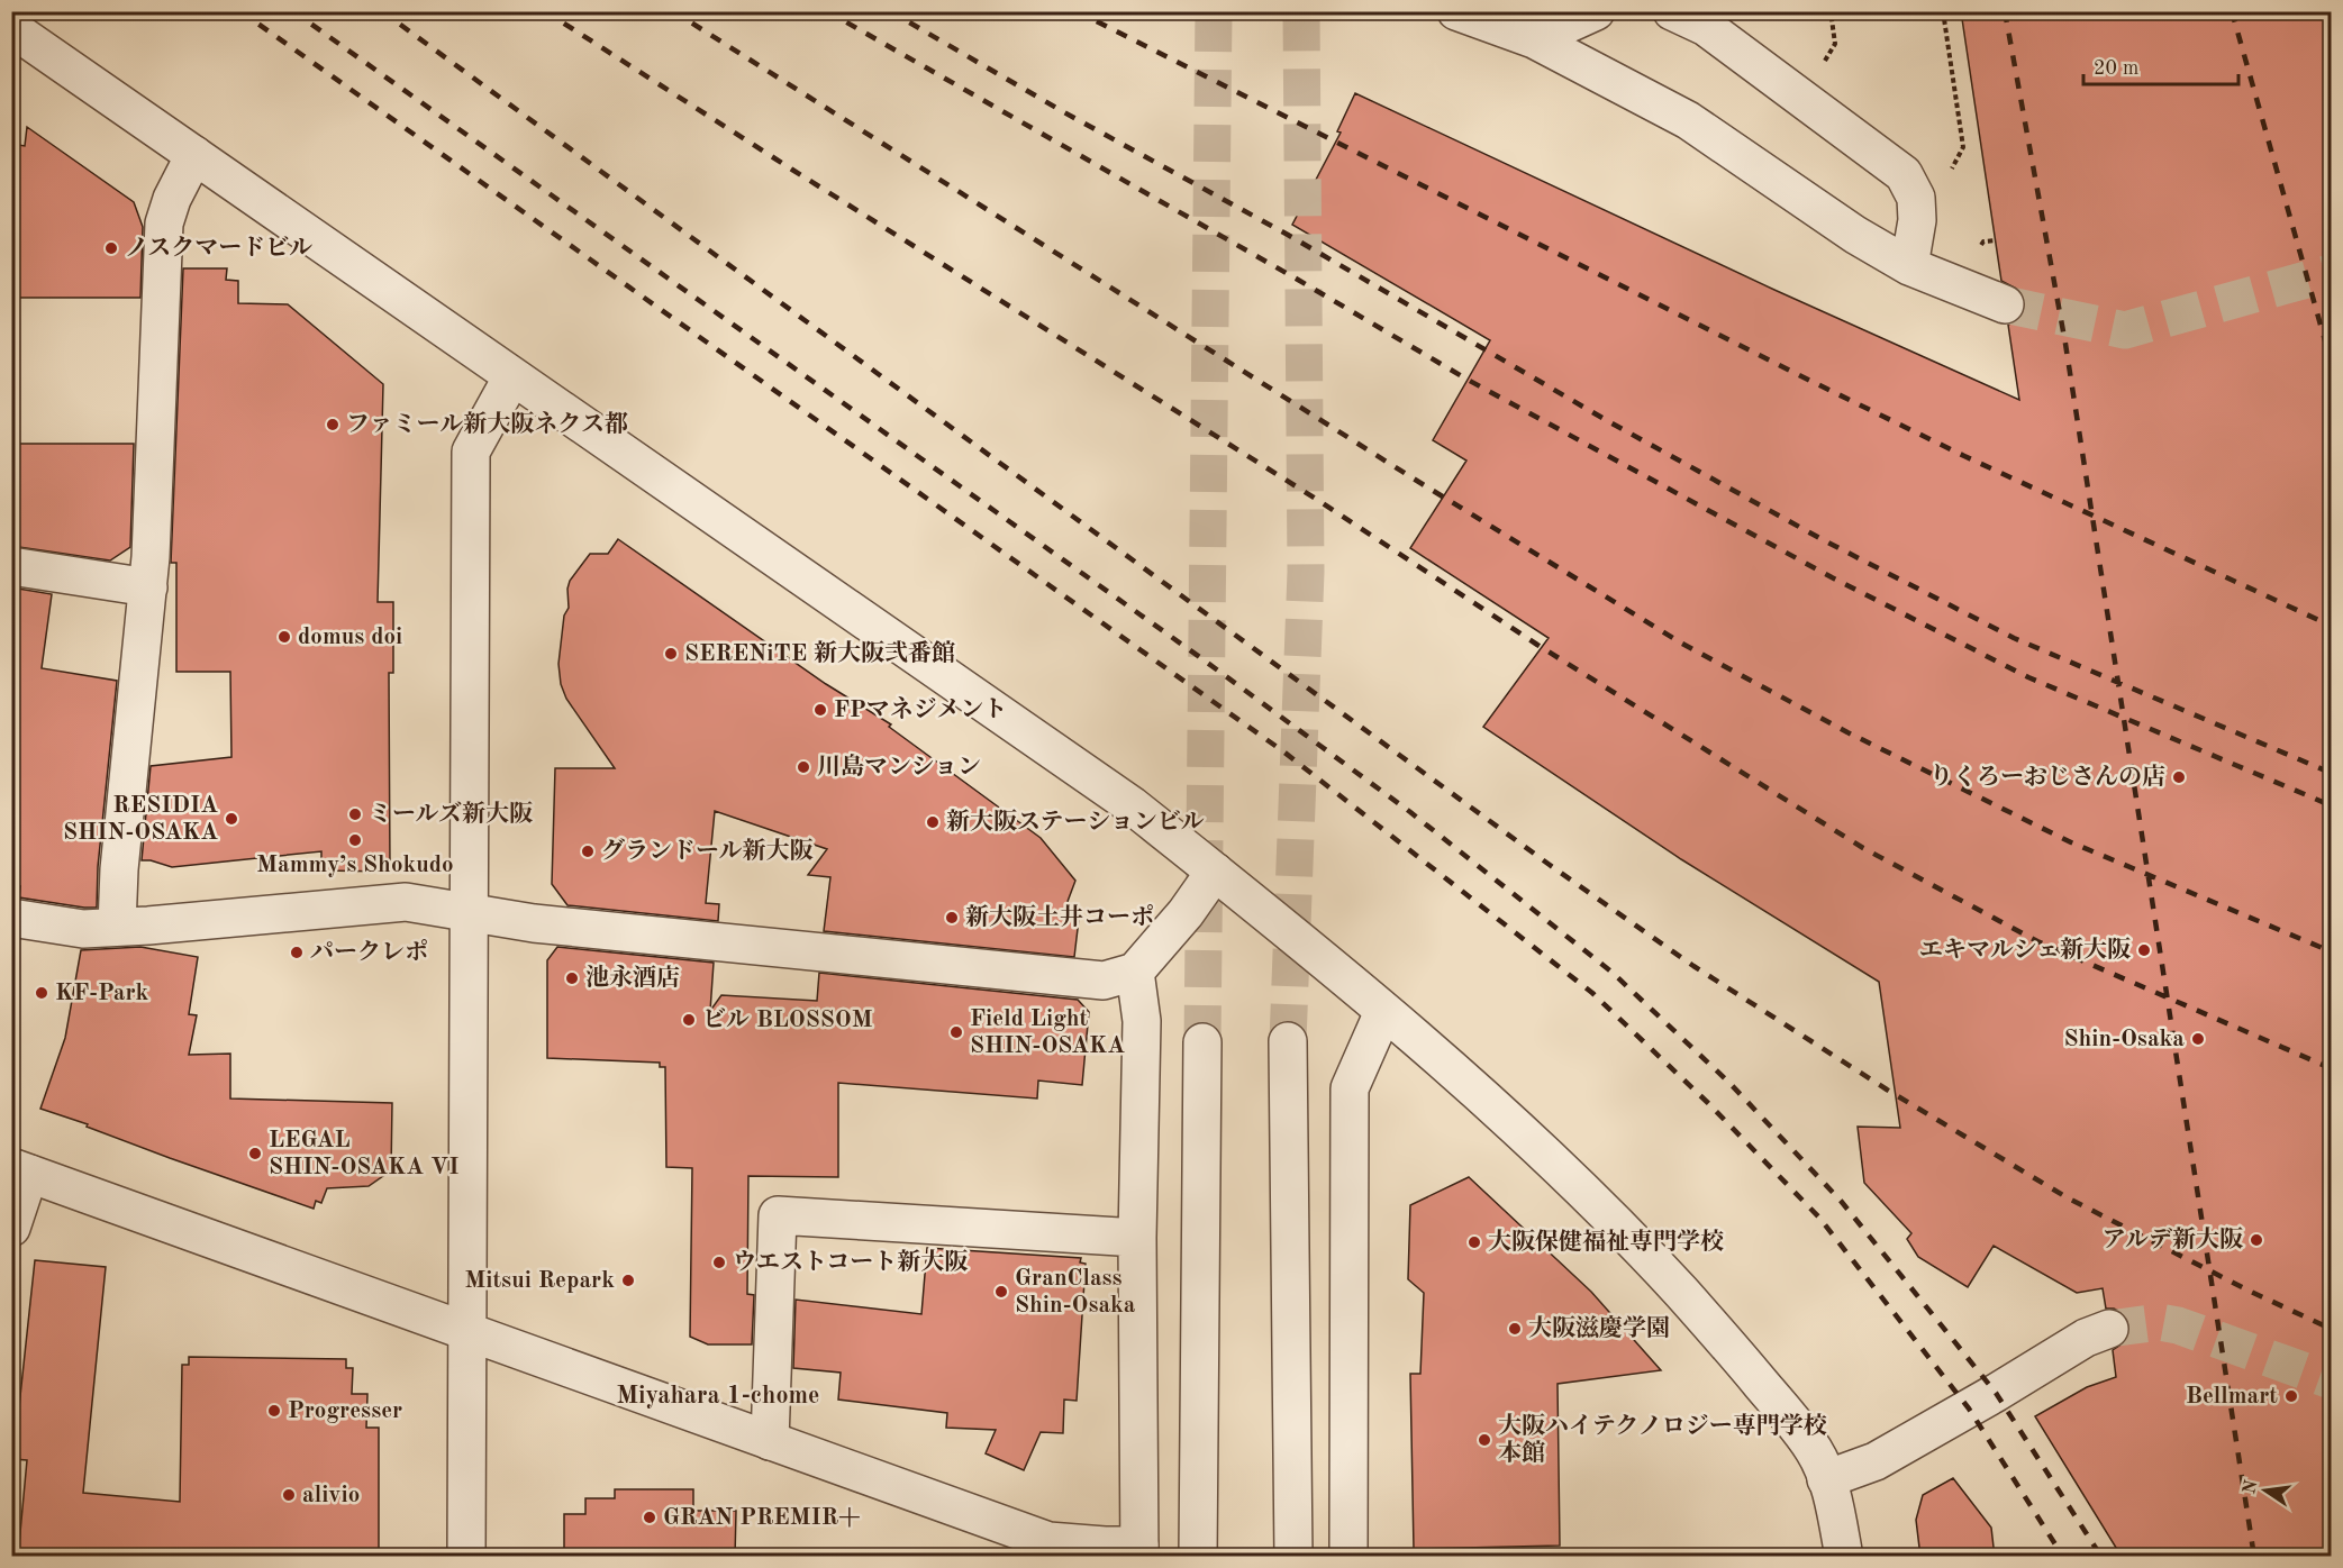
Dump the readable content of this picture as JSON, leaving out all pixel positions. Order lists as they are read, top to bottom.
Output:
{
  "districts": ["Miyahara 1-chome"],
  "places": [
    "ノスクマードビル",
    "ファミール新大阪ネクス都",
    "domus doi",
    "SERENiTE 新大阪弐番館",
    "FPマネジメント",
    "川島マンション",
    "りくろーおじさんの店",
    "ミールズ新大阪",
    "RESIDIA SHIN-OSAKA",
    "新大阪ステーションビル",
    "Mammy’s Shokudo",
    "グランドール新大阪",
    "新大阪土井コーポ",
    "エキマルシェ新大阪",
    "パークレポ",
    "池永酒店",
    "KF-Park",
    "ビル BLOSSOM",
    "Field Light SHIN-OSAKA",
    "Shin-Osaka",
    "LEGAL SHIN-OSAKA VI",
    "アルデ新大阪",
    "大阪保健福祉専門学校",
    "ウエストコート新大阪",
    "Mitsui Repark",
    "GranClass Shin-Osaka",
    "大阪滋慶学園",
    "Bellmart",
    "Progresser",
    "大阪ハイテクノロジー専門学校 本館",
    "alivio",
    "GRAN PREMIR+"
  ],
  "scale_bar": "20 m",
  "north": "left"
}
